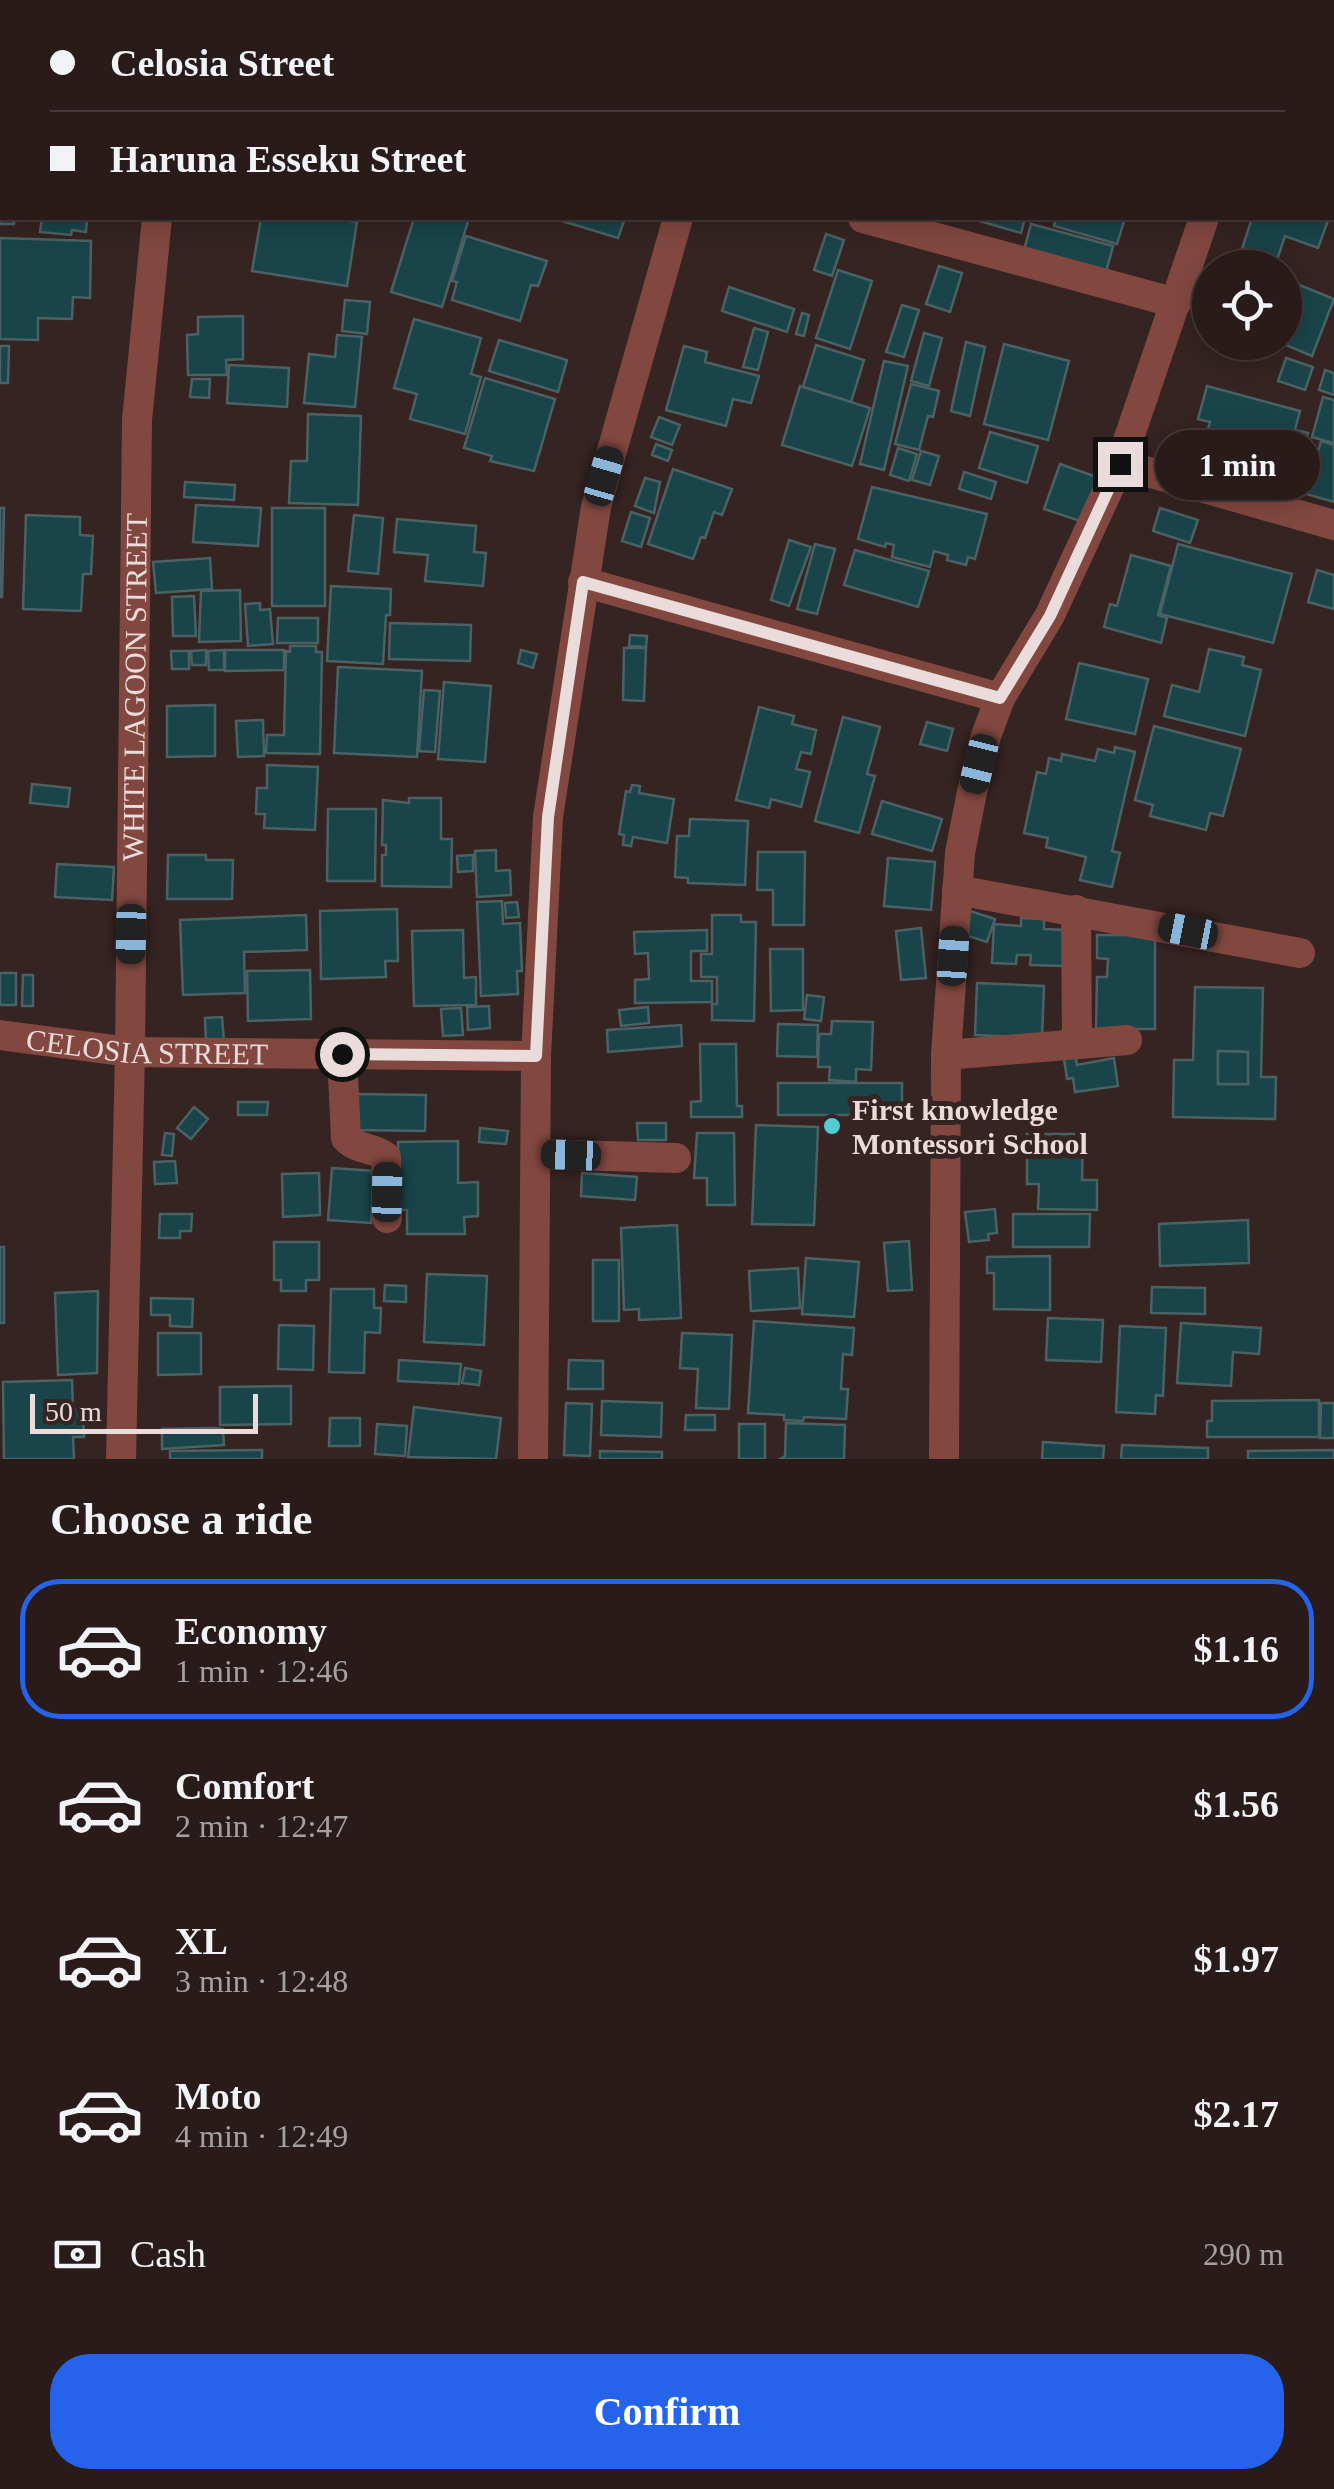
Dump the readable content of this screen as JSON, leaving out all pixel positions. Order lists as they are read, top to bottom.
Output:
{
  "streets": {
    "street": ["WHITE LAGOON STREET", "CELOSIA STREET"]
  },
  "crossings": [
    ["WHITE LAGOON STREET", "CELOSIA STREET"]
  ],
  "places": ["First knowledge Montessori School"],
  "scale_bar": "50 m",
  "page": {
    "banner": ["Celosia Street", "Haruna Esseku Street"],
    "bubble": "1 min",
    "scale": "50 m",
    "heading": "Choose a ride",
    "list": [
      {
        "name": "Economy",
        "note": "1 min · 12:46",
        "value": "$1.16"
      },
      {
        "name": "Comfort",
        "note": "2 min · 12:47",
        "value": "$1.56"
      },
      {
        "name": "XL",
        "note": "3 min · 12:48",
        "value": "$1.97"
      },
      {
        "name": "Moto",
        "note": "4 min · 12:49",
        "value": "$2.17"
      }
    ],
    "pay": ["Cash", "290 m"],
    "buttons": "Confirm"
  }
}
